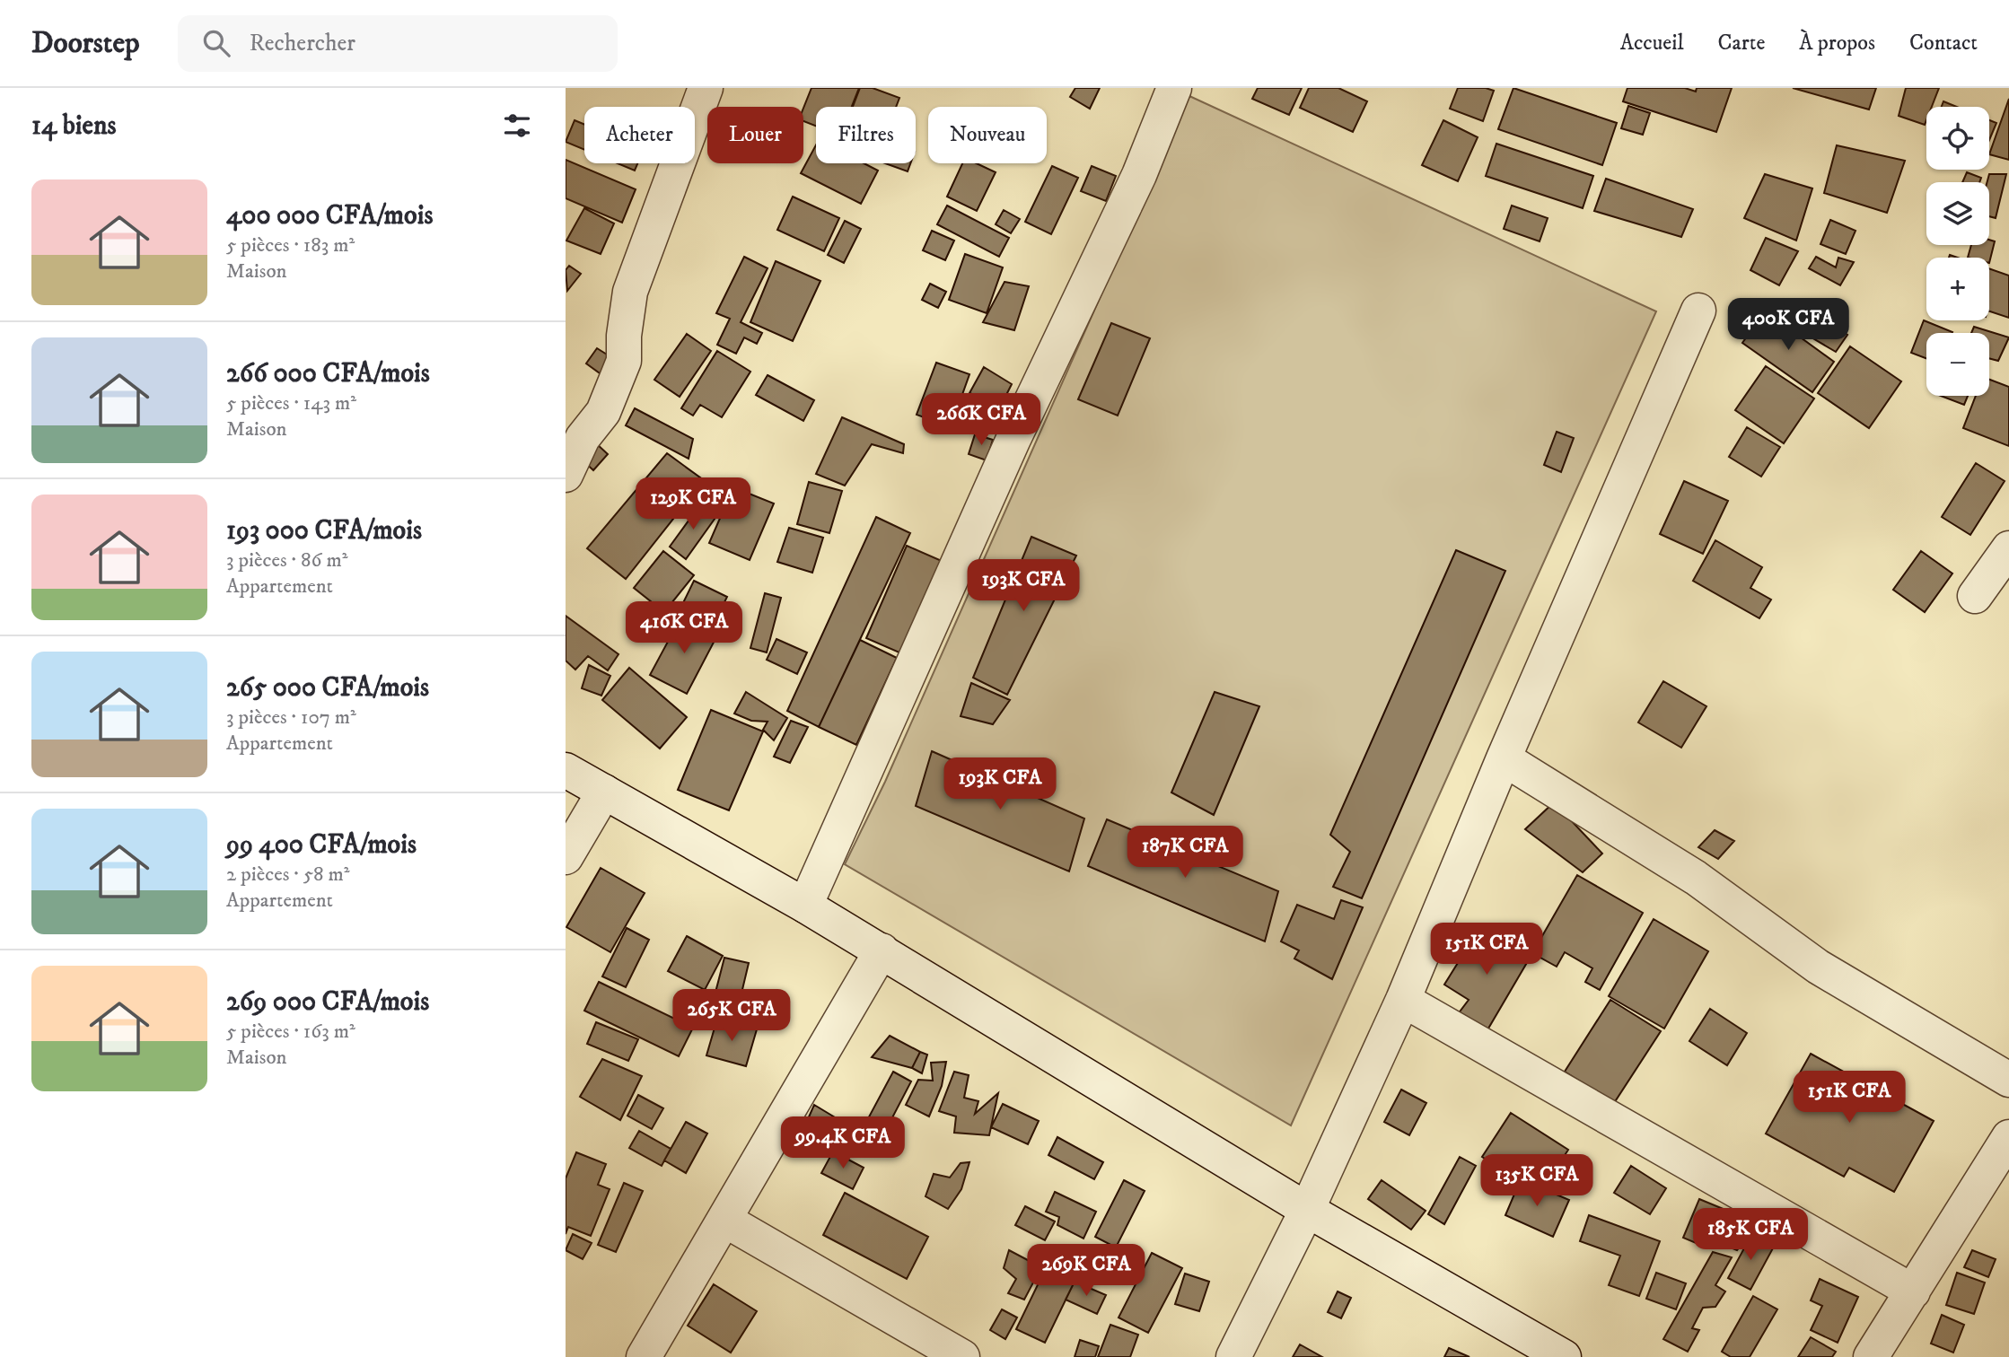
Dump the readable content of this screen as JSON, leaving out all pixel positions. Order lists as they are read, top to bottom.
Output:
{
  "page": {
    "header": "Doorstep",
    "search": "Rechercher",
    "nav": [
      "Accueil",
      "Carte",
      "À propos",
      "Contact"
    ],
    "heading": "14 biens",
    "map_buttons": ["+", "−"],
    "chip": [
      "Acheter",
      "Louer",
      "Filtres",
      "Nouveau"
    ],
    "list": [
      {
        "name": "400 000 CFA/mois",
        "note": "5 pièces · 183 m² · Maison"
      },
      {
        "name": "266 000 CFA/mois",
        "note": "5 pièces · 143 m² · Maison"
      },
      {
        "name": "193 000 CFA/mois",
        "note": "3 pièces · 86 m² · Appartement"
      },
      {
        "name": "265 000 CFA/mois",
        "note": "3 pièces · 107 m² · Appartement"
      },
      {
        "name": "99 400 CFA/mois",
        "note": "2 pièces · 58 m² · Appartement"
      },
      {
        "name": "269 000 CFA/mois",
        "note": "5 pièces · 163 m² · Maison"
      }
    ],
    "price": [
      "400K CFA",
      "266K CFA",
      "129K CFA",
      "193K CFA",
      "416K CFA",
      "193K CFA",
      "187K CFA",
      "151K CFA",
      "265K CFA",
      "151K CFA",
      "99.4K CFA",
      "135K CFA",
      "185K CFA",
      "269K CFA"
    ]
  }
}
